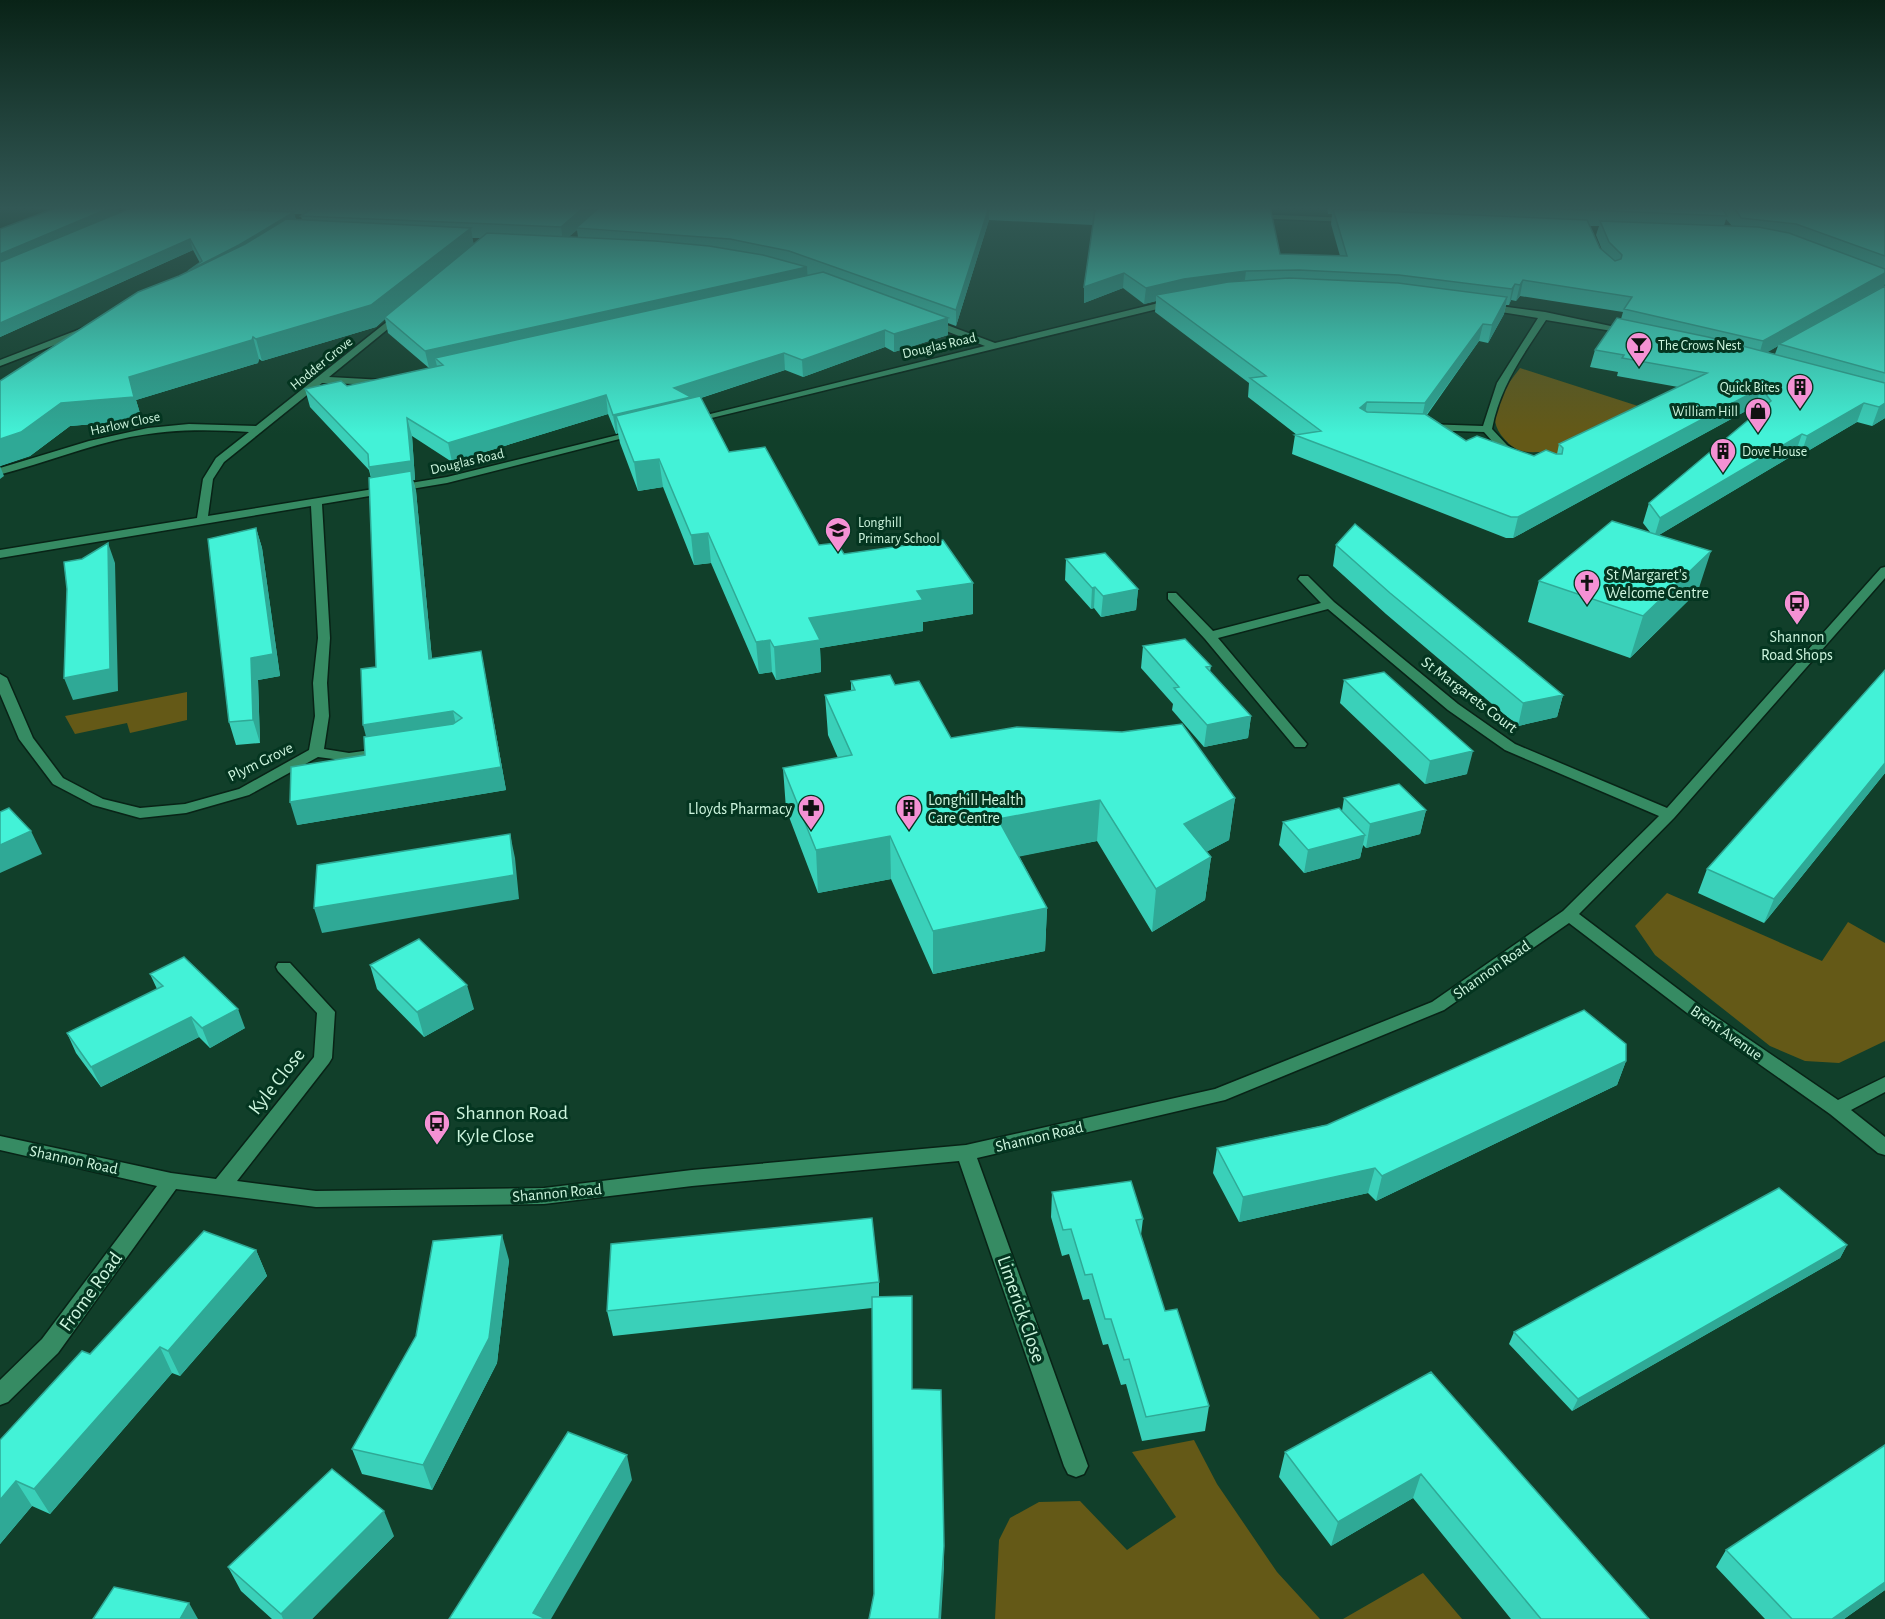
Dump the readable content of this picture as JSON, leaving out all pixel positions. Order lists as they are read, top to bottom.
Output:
{
  "streets": {
    "street": [
      "Douglas Road",
      "Hodder Grove",
      "Harlow Close",
      "St Margarets Court",
      "Plym Grove",
      "Shannon Road",
      "Brent Avenue",
      "Kyle Close",
      "Frome Road",
      "Limerick Close"
    ]
  },
  "crossings": [
    ["Douglas Road", "Hodder Grove"],
    ["Douglas Road", "Plym Grove"],
    ["Hodder Grove", "Harlow Close"],
    ["St Margarets Court", "Shannon Road"],
    ["Shannon Road", "Brent Avenue"],
    ["Shannon Road", "Kyle Close"],
    ["Shannon Road", "Frome Road"],
    ["Shannon Road", "Limerick Close"]
  ],
  "places": {
    "bar": ["The Crows Nest"],
    "building": ["Quick Bites", "Dove House", "Longhill Health Care Centre"],
    "shop": ["William Hill"],
    "school or university": ["Longhill Primary School"],
    "church": ["St Margaret's Welcome Centre"],
    "bus stop": ["Shannon Road Shops", "Shannon Road Kyle Close"],
    "pharmacy": ["Lloyds Pharmacy"]
  }
}
